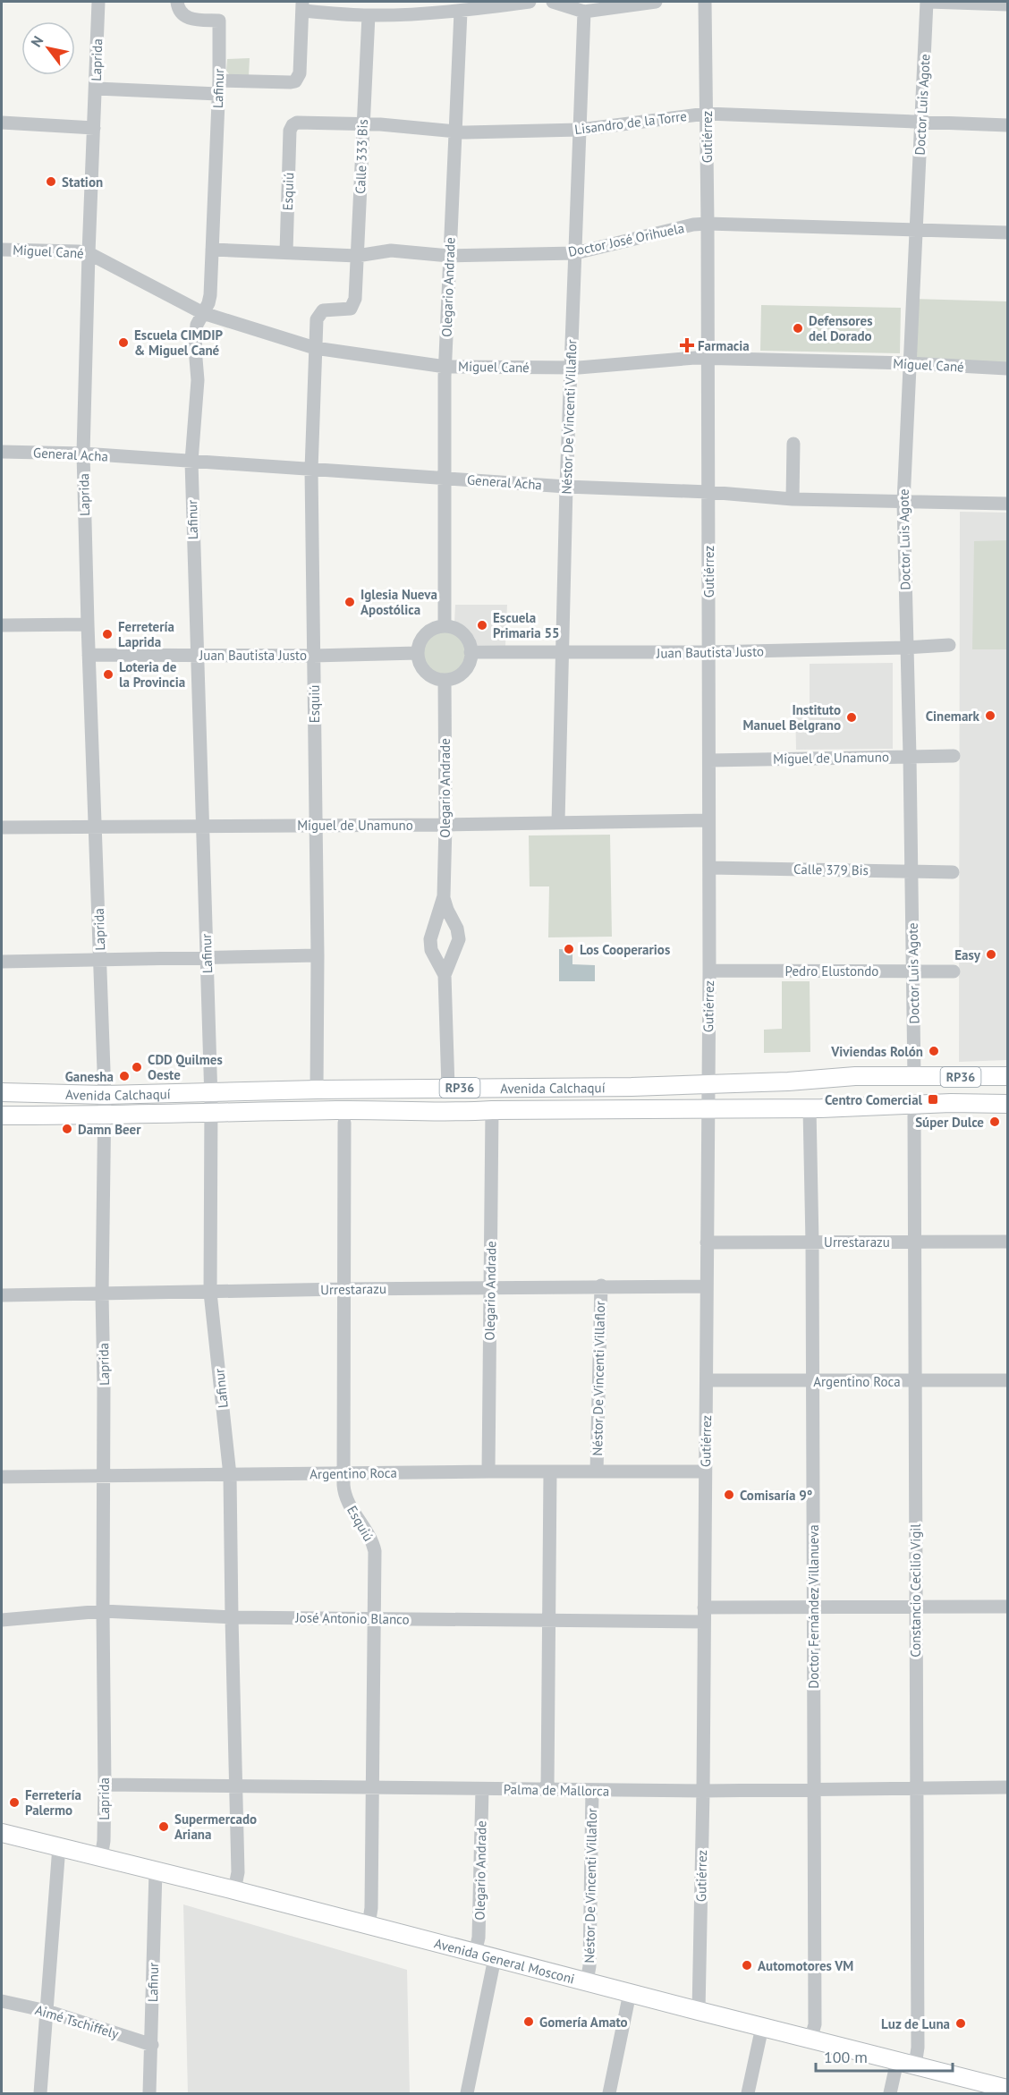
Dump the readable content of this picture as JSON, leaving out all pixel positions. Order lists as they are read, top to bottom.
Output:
{
  "streets": {
    "main road": ["RP36", "Avenida Calchaquí", "Avenida General Mosconi"],
    "street": [
      "Laprida",
      "Lafinur",
      "Doctor Luis Agote",
      "Lisandro de la Torre",
      "Gutiérrez",
      "Calle 333 Bis",
      "Esquiú",
      "Doctor José Orihuela",
      "Miguel Cané",
      "Olegario Andrade",
      "Néstor De Vincenti Villaflor",
      "General Acha",
      "Juan Bautista Justo",
      "Miguel de Unamuno",
      "Calle 379 Bis",
      "Pedro Elustondo",
      "Urrestarazu",
      "Argentino Roca",
      "Constancio Cecilio Vigil",
      "Doctor Fernández Villanueva",
      "José Antonio Blanco",
      "Palma de Mallorca",
      "Aimé Tschiffely"
    ]
  },
  "crossings": [
    ["Laprida", "Miguel Cané"],
    ["Laprida", "General Acha"],
    ["Laprida", "Juan Bautista Justo"],
    ["Laprida", "Miguel de Unamuno"],
    ["Laprida", "Avenida Calchaquí"],
    ["Laprida", "Urrestarazu"],
    ["Laprida", "Argentino Roca"],
    ["Laprida", "José Antonio Blanco"],
    ["Laprida", "Palma de Mallorca"],
    ["Laprida", "Avenida General Mosconi"],
    ["Lafinur", "Doctor José Orihuela"],
    ["Lafinur", "Miguel Cané"],
    ["Lafinur", "General Acha"],
    ["Lafinur", "Juan Bautista Justo"],
    ["Lafinur", "Miguel de Unamuno"],
    ["Lafinur", "Avenida Calchaquí"],
    ["Lafinur", "Urrestarazu"],
    ["Lafinur", "Argentino Roca"],
    ["Lafinur", "José Antonio Blanco"],
    ["Lafinur", "Palma de Mallorca"],
    ["Lafinur", "Avenida General Mosconi"],
    ["Lafinur", "Aimé Tschiffely"],
    ["Doctor Luis Agote", "Lisandro de la Torre"],
    ["Doctor Luis Agote", "Doctor José Orihuela"],
    ["Doctor Luis Agote", "Miguel Cané"],
    ["Doctor Luis Agote", "General Acha"],
    ["Doctor Luis Agote", "Juan Bautista Justo"],
    ["Doctor Luis Agote", "Miguel de Unamuno"],
    ["Doctor Luis Agote", "Calle 379 Bis"],
    ["Doctor Luis Agote", "Pedro Elustondo"],
    ["Doctor Luis Agote", "Avenida Calchaquí"],
    ["Lisandro de la Torre", "Gutiérrez"],
    ["Lisandro de la Torre", "Calle 333 Bis"],
    ["Lisandro de la Torre", "Esquiú"],
    ["Lisandro de la Torre", "Olegario Andrade"],
    ["Lisandro de la Torre", "Néstor De Vincenti Villaflor"],
    ["Gutiérrez", "Doctor José Orihuela"],
    ["Gutiérrez", "Miguel Cané"],
    ["Gutiérrez", "General Acha"],
    ["Gutiérrez", "Juan Bautista Justo"],
    ["Gutiérrez", "Miguel de Unamuno"],
    ["Gutiérrez", "Calle 379 Bis"],
    ["Gutiérrez", "Pedro Elustondo"],
    ["Gutiérrez", "Avenida Calchaquí"],
    ["Gutiérrez", "Urrestarazu"],
    ["Gutiérrez", "Argentino Roca"],
    ["Gutiérrez", "José Antonio Blanco"],
    ["Gutiérrez", "Palma de Mallorca"],
    ["Gutiérrez", "Avenida General Mosconi"],
    ["Calle 333 Bis", "Esquiú"],
    ["Calle 333 Bis", "Doctor José Orihuela"],
    ["Esquiú", "Doctor José Orihuela"],
    ["Esquiú", "Miguel Cané"],
    ["Esquiú", "General Acha"],
    ["Esquiú", "Juan Bautista Justo"],
    ["Esquiú", "Miguel de Unamuno"],
    ["Esquiú", "Avenida Calchaquí"],
    ["Esquiú", "Urrestarazu"],
    ["Esquiú", "Argentino Roca"],
    ["Esquiú", "José Antonio Blanco"],
    ["Esquiú", "Palma de Mallorca"],
    ["Esquiú", "Avenida General Mosconi"],
    ["Doctor José Orihuela", "Olegario Andrade"],
    ["Doctor José Orihuela", "Néstor De Vincenti Villaflor"],
    ["Miguel Cané", "Olegario Andrade"],
    ["Miguel Cané", "Néstor De Vincenti Villaflor"],
    ["Olegario Andrade", "General Acha"],
    ["Olegario Andrade", "Juan Bautista Justo"],
    ["Olegario Andrade", "Miguel de Unamuno"],
    ["Olegario Andrade", "Avenida Calchaquí"],
    ["Olegario Andrade", "Urrestarazu"],
    ["Olegario Andrade", "Argentino Roca"],
    ["Olegario Andrade", "Palma de Mallorca"],
    ["Olegario Andrade", "Avenida General Mosconi"],
    ["Néstor De Vincenti Villaflor", "General Acha"],
    ["Néstor De Vincenti Villaflor", "Juan Bautista Justo"],
    ["Néstor De Vincenti Villaflor", "Miguel de Unamuno"],
    ["Néstor De Vincenti Villaflor", "Urrestarazu"],
    ["Néstor De Vincenti Villaflor", "Argentino Roca"],
    ["Néstor De Vincenti Villaflor", "Palma de Mallorca"],
    ["Néstor De Vincenti Villaflor", "Avenida General Mosconi"],
    ["Avenida Calchaquí", "Doctor Fernández Villanueva"],
    ["Urrestarazu", "Constancio Cecilio Vigil"],
    ["Urrestarazu", "Doctor Fernández Villanueva"],
    ["Argentino Roca", "Constancio Cecilio Vigil"],
    ["Argentino Roca", "Doctor Fernández Villanueva"],
    ["Constancio Cecilio Vigil", "Palma de Mallorca"],
    ["Constancio Cecilio Vigil", "Avenida General Mosconi"],
    ["Doctor Fernández Villanueva", "Palma de Mallorca"],
    ["Doctor Fernández Villanueva", "Avenida General Mosconi"]
  ],
  "places": {
    "other": [
      "Station",
      "Defensores del Dorado",
      "Escuela CIMDIP & Miguel Cané",
      "Iglesia Nueva Apostólica",
      "Escuela Primaria 55",
      "Ferretería Laprida",
      "Loteria de la Provincia",
      "Cinemark",
      "Instituto Manuel Belgrano",
      "Los Cooperarios",
      "Easy",
      "Viviendas Rolón",
      "CDD Quilmes Oeste",
      "Ganesha",
      "Súper Dulce",
      "Damn Beer",
      "Comisaría 9°",
      "Ferretería Palermo",
      "Supermercado Ariana",
      "Automotores VM",
      "Gomería Amato",
      "Luz de Luna"
    ],
    "health": ["Farmacia"],
    "transit": ["Centro Comercial"]
  },
  "scale_bar": "100 m",
  "north": "top left"
}
